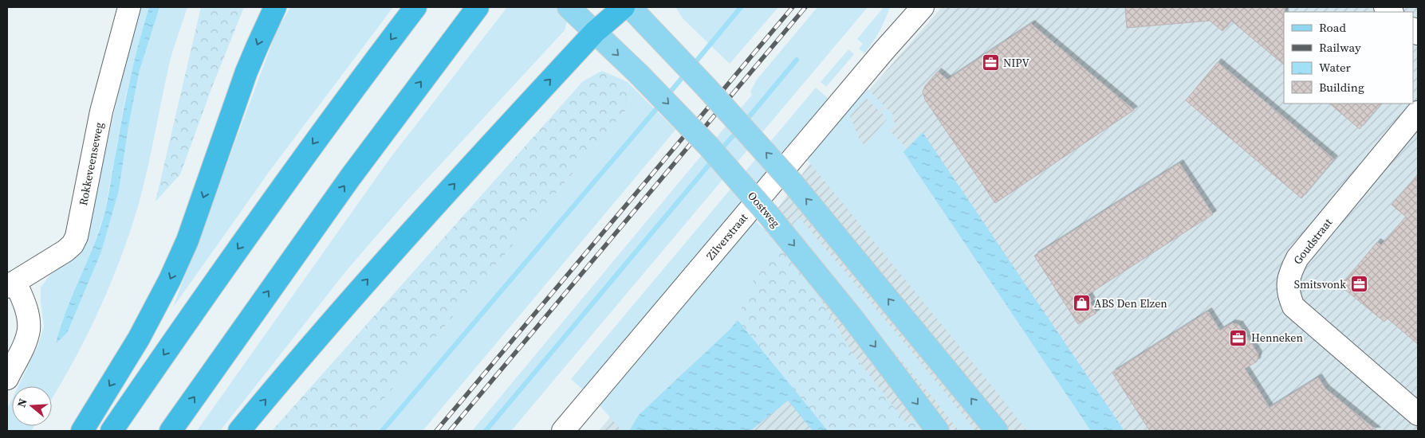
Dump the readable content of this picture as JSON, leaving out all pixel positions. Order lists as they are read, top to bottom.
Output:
{
  "streets": {
    "main road": ["Oostweg"],
    "street": ["Rokkeveenseweg", "Zilverstraat", "Goudstraat"]
  },
  "places": {
    "office": ["NIPV", "Smitsvonk", "Henneken"],
    "shop": ["ABS Den Elzen"]
  },
  "legend": [
    "Road",
    "Railway",
    "Water",
    "Building"
  ],
  "north": "left"
}
